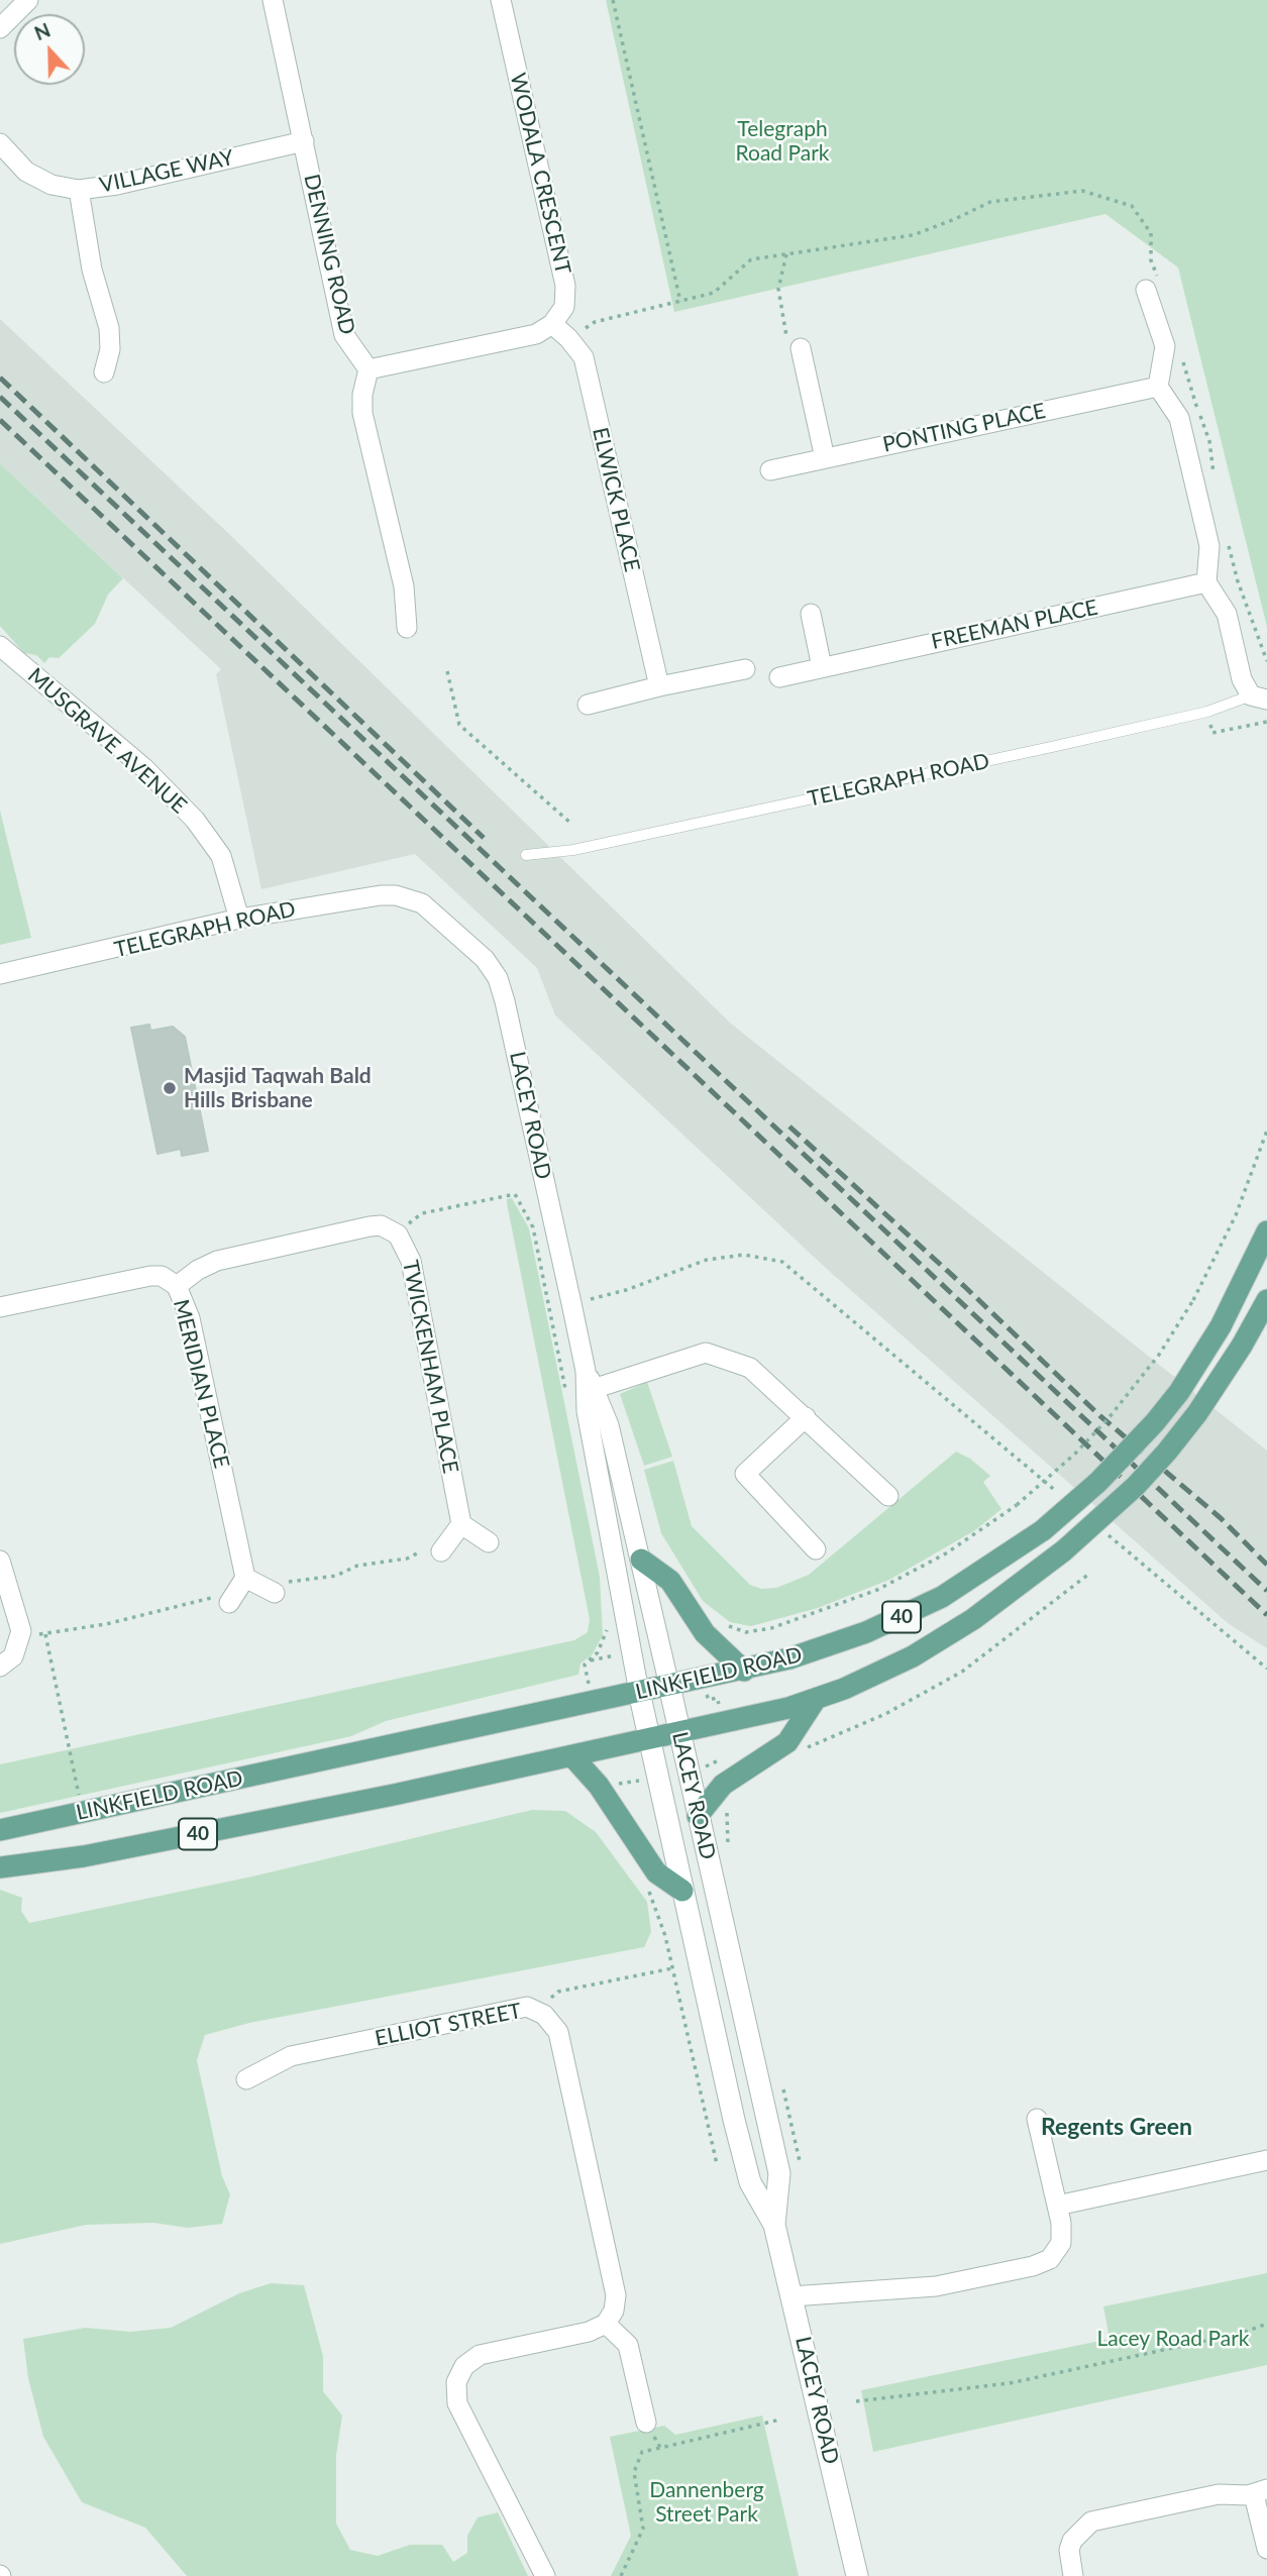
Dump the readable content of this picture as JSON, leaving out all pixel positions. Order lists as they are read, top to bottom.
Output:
{
  "streets": {
    "main road": ["40", "LINKFIELD ROAD"],
    "street": [
      "VILLAGE WAY",
      "WODALA CRESCENT",
      "DENNING ROAD",
      "PONTING PLACE",
      "ELWICK PLACE",
      "FREEMAN PLACE",
      "MUSGRAVE AVENUE",
      "TELEGRAPH ROAD",
      "LACEY ROAD",
      "TWICKENHAM PLACE",
      "MERIDIAN PLACE",
      "ELLIOT STREET"
    ]
  },
  "crossings": [
    ["VILLAGE WAY", "DENNING ROAD"],
    ["WODALA CRESCENT", "ELWICK PLACE"],
    ["MUSGRAVE AVENUE", "TELEGRAPH ROAD"],
    ["TELEGRAPH ROAD", "LACEY ROAD"],
    ["LACEY ROAD", "LINKFIELD ROAD"],
    ["TWICKENHAM PLACE", "MERIDIAN PLACE"]
  ],
  "districts": ["Regents Green"],
  "parks": ["Telegraph Road Park", "Lacey Road Park", "Dannenberg Street Park"],
  "places": ["Masjid Taqwah Bald Hills Brisbane"],
  "north": "top"
}
